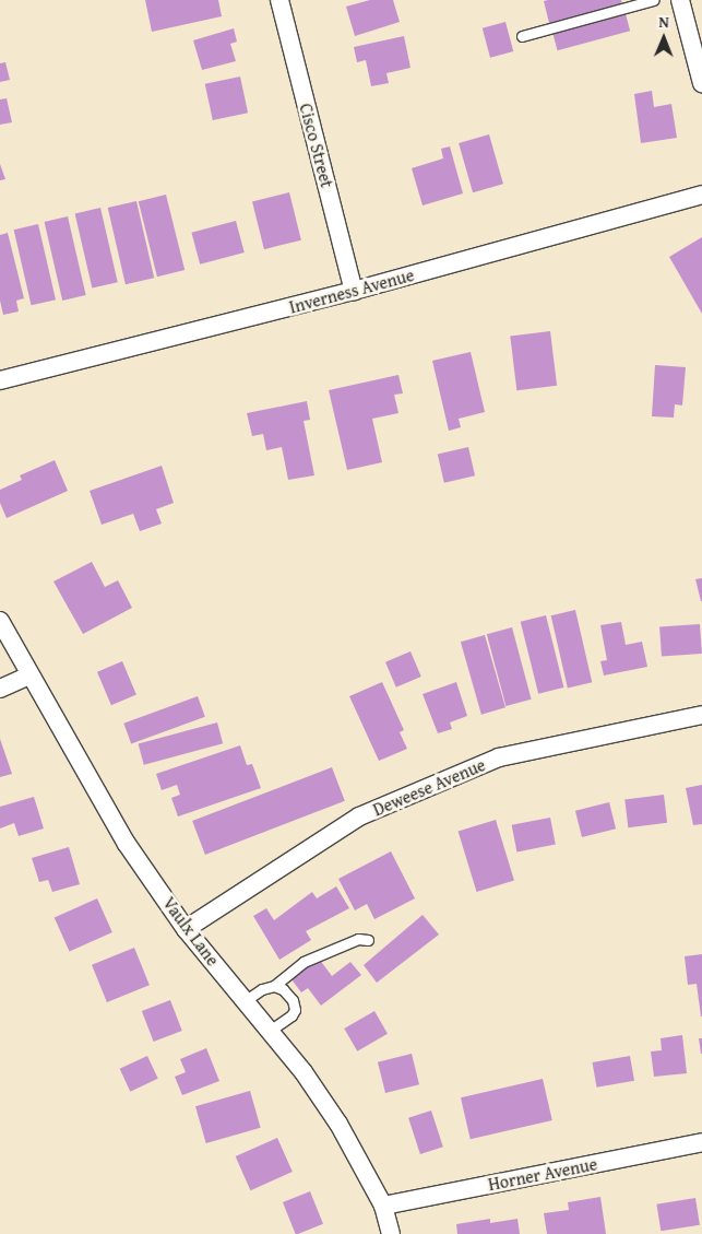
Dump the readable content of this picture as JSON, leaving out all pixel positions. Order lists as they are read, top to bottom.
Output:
{
  "streets": {
    "street": [
      "Cisco Street",
      "Inverness Avenue",
      "Deweese Avenue",
      "Vaulx Lane",
      "Horner Avenue"
    ]
  },
  "crossings": [
    ["Cisco Street", "Inverness Avenue"],
    ["Deweese Avenue", "Vaulx Lane"],
    ["Vaulx Lane", "Horner Avenue"]
  ],
  "north": "top"
}
